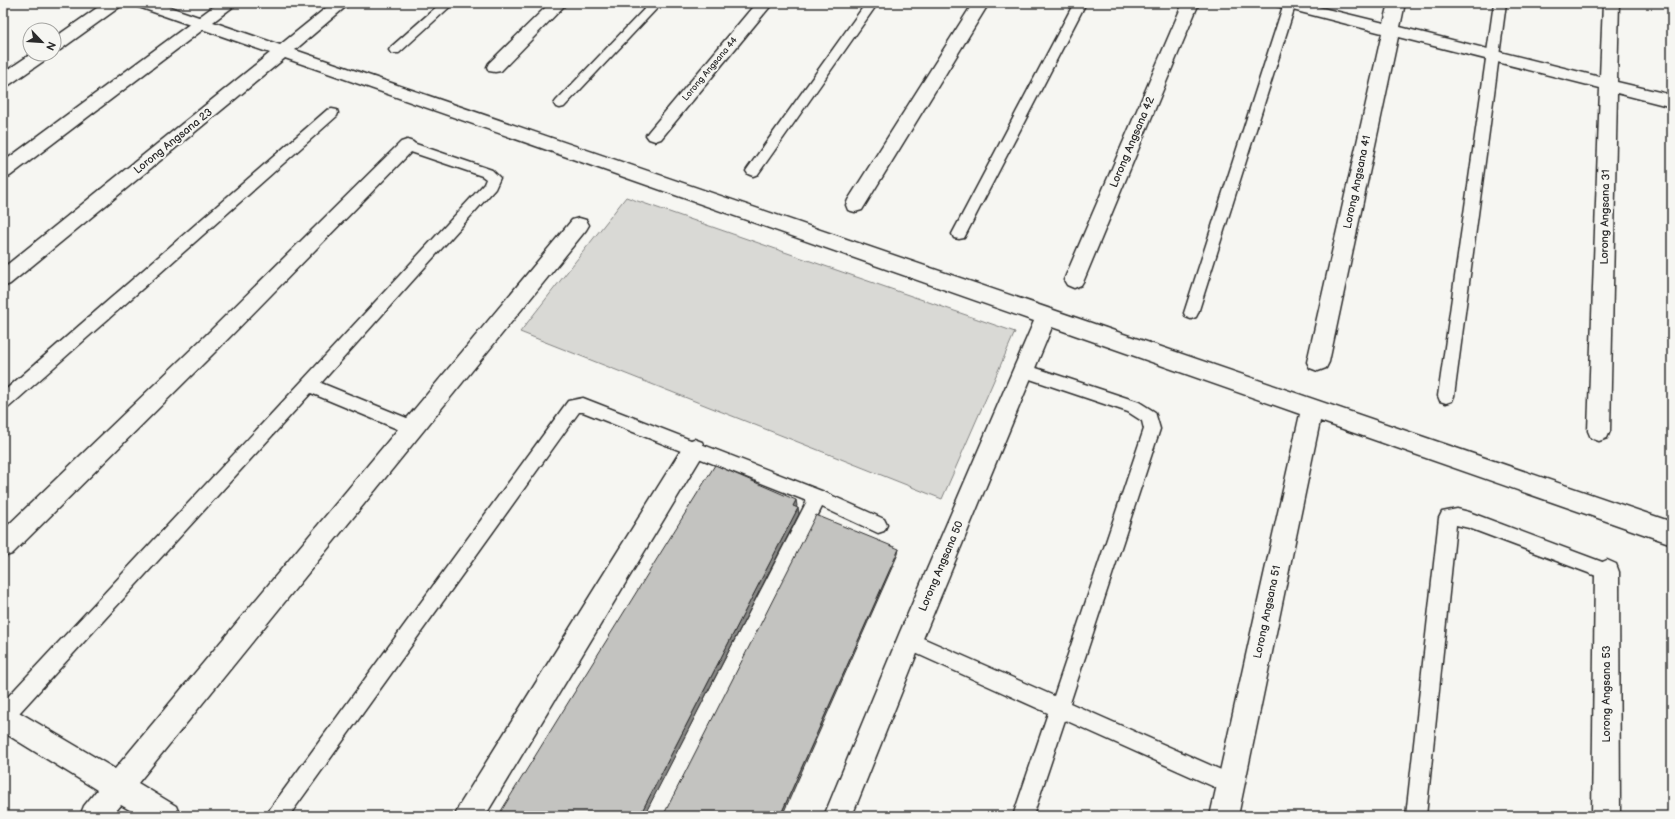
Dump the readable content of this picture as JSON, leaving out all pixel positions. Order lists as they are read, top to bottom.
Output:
{
  "streets": {
    "street": [
      "Lorong Angsana 44",
      "Lorong Angsana 23",
      "Lorong Angsana 42",
      "Lorong Angsana 41",
      "Lorong Angsana 31",
      "Lorong Angsana 50",
      "Lorong Angsana 51",
      "Lorong Angsana 53"
    ]
  },
  "north": "bottom right"
}
